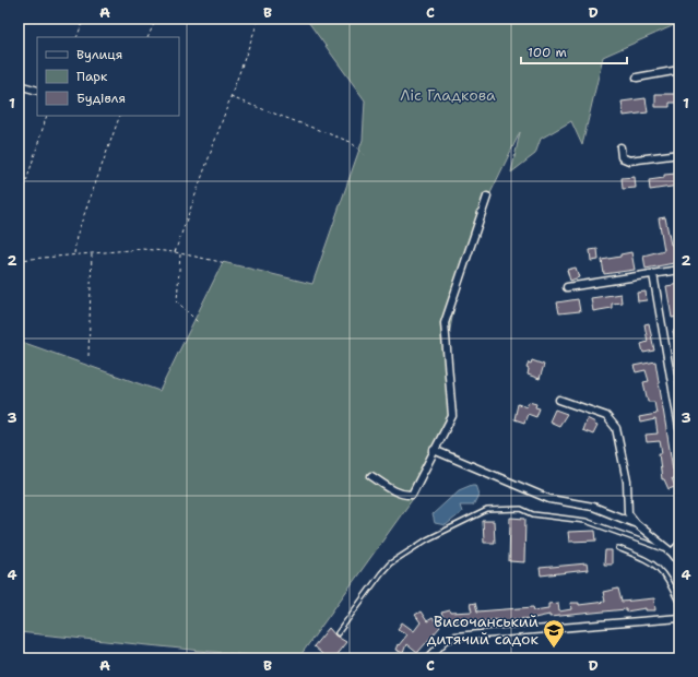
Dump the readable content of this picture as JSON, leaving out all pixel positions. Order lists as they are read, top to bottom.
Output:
{
  "parks": ["Ліс Гладкова"],
  "places": {
    "school or university": ["Височанський дитячий садок"]
  },
  "legend": ["Вулиця", "Парк", "Будівля"],
  "scale_bar": "100 m",
  "grid": {
    "columns": [
      "A",
      "B",
      "C",
      "D"
    ],
    "rows": [
      "1",
      "2",
      "3",
      "4"
    ]
  }
}
